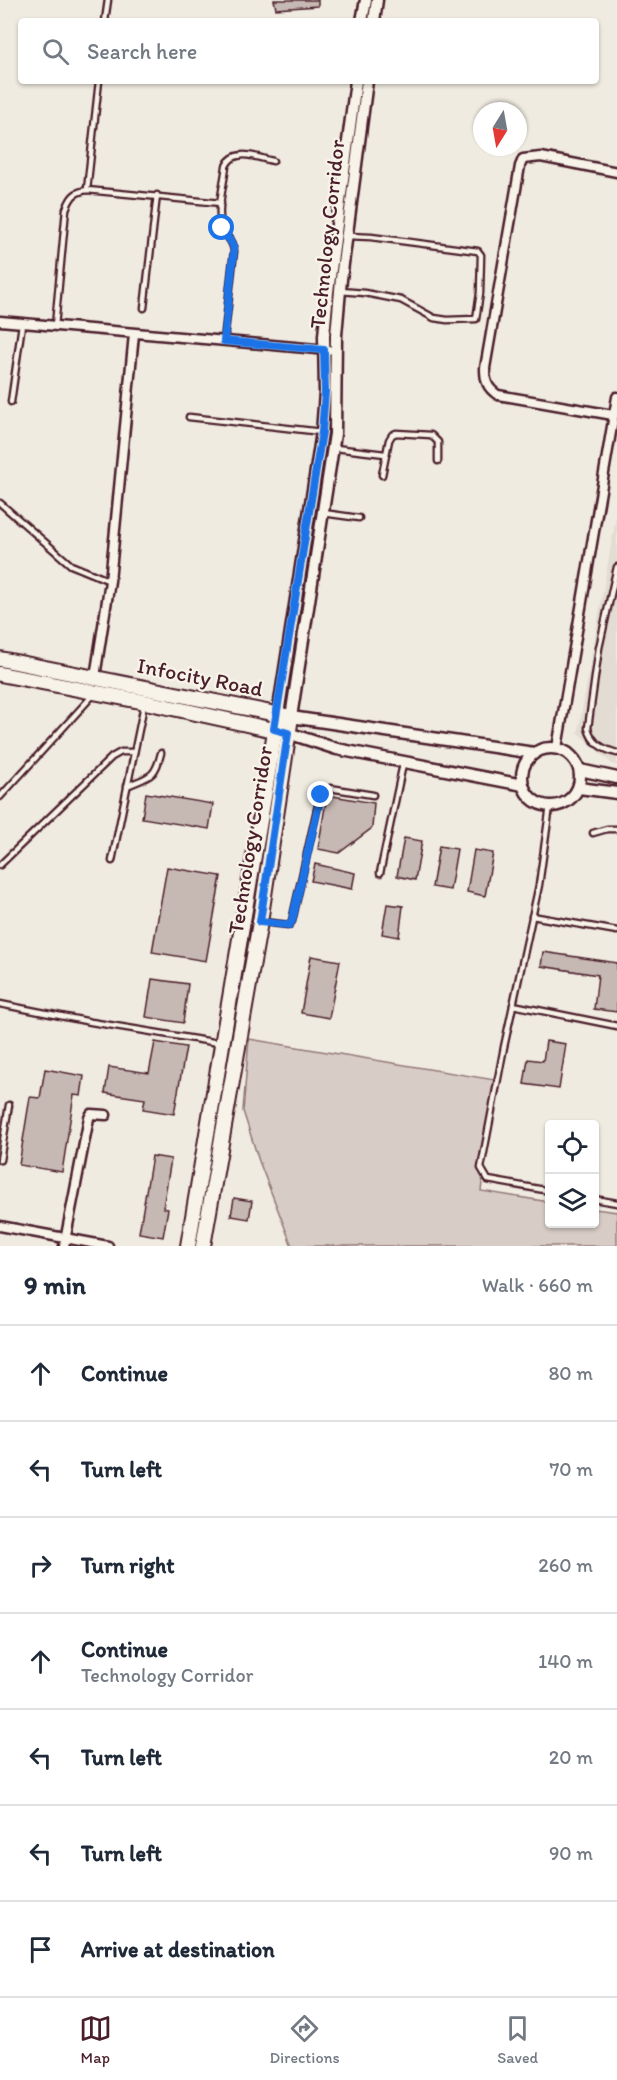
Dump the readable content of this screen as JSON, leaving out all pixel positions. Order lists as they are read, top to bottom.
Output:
{
  "streets": {
    "main road": ["Technology Corridor", "Infocity Road"]
  },
  "crossings": [
    ["Technology Corridor", "Infocity Road"]
  ],
  "north": "bottom",
  "page": {
    "search": "Search here",
    "heading": ["9 min", "Walk · 660 m"],
    "list": [
      ["Continue", "80 m"],
      ["Turn left", "70 m"],
      ["Turn right", "260 m"],
      ["Continue", "Technology Corridor", "140 m"],
      ["Turn left", "20 m"],
      ["Turn left", "90 m"],
      "Arrive at destination"
    ],
    "nav": ["Map", "Directions", "Saved"]
  }
}
